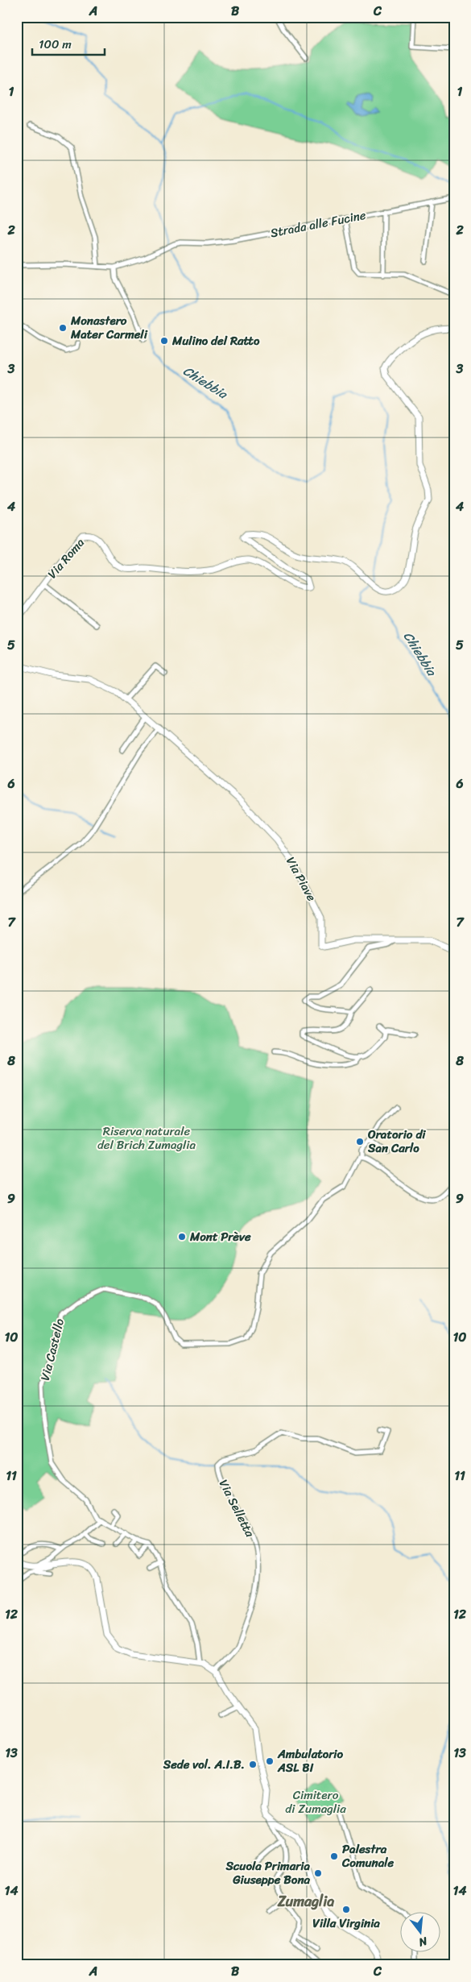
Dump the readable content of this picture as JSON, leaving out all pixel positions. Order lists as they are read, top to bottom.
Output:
{
  "streets": {
    "street": [
      "Strada alle Fucine",
      "Via Roma",
      "Via Piave",
      "Via Castello",
      "Via Selletta"
    ]
  },
  "districts": ["Zumaglia"],
  "water": ["Chiebbia"],
  "parks": ["Riserva naturale del Brich Zumaglia", "Cimitero di Zumaglia"],
  "places": [
    "Monastero Mater Carmeli",
    "Mulino del Ratto",
    "Oratorio di San Carlo",
    "Mont Prève",
    "Ambulatorio ASL BI",
    "Sede vol. A.I.B.",
    "Palestra Comunale",
    "Scuola Primaria Giuseppe Bona",
    "Villa Virginia"
  ],
  "scale_bar": "100 m",
  "north": "bottom",
  "grid": {
    "columns": ["A", "B", "C"],
    "rows": [
      "1",
      "2",
      "3",
      "4",
      "5",
      "6",
      "7",
      "8",
      "9",
      "10",
      "11",
      "12",
      "13",
      "14"
    ]
  }
}
